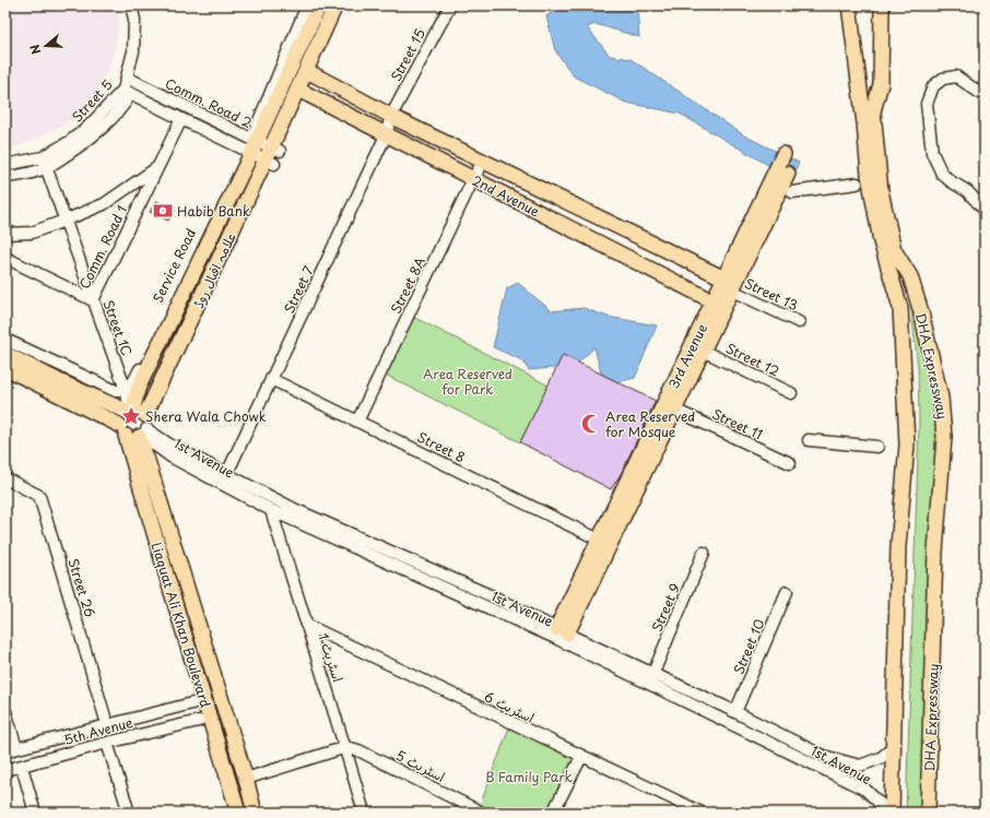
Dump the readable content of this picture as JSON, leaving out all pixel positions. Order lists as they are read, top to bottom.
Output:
{
  "streets": {
    "main road": [
      "2nd Avenue",
      "علامہ اقبال روڈ",
      "3rd Avenue",
      "DHA Expressway",
      "Liaquat Ali Khan Boulevard"
    ],
    "street": [
      "Street 15",
      "Street 5",
      "Comm. Road 2",
      "Comm. Road 1",
      "Service Road",
      "Street 8A",
      "Street 7",
      "Street 13",
      "Street 1C",
      "Street 12",
      "Street 11",
      "Street 8",
      "1st Avenue",
      "Street 26",
      "Street 9",
      "Street 10",
      "اسٹریٹ 1",
      "اسٹریٹ 6",
      "5th Avenue",
      "اسٹریٹ 5"
    ]
  },
  "crossings": [
    ["Street 15", "2nd Avenue"],
    ["Street 15", "Street 7"],
    ["Street 5", "Comm. Road 2"],
    ["Street 5", "Street 1C"],
    ["Comm. Road 2", "Comm. Road 1"],
    ["Comm. Road 2", "Service Road"],
    ["Comm. Road 2", "علامہ اقبال روڈ"],
    ["2nd Avenue", "علامہ اقبال روڈ"],
    ["2nd Avenue", "Street 8A"],
    ["2nd Avenue", "Street 7"],
    ["2nd Avenue", "3rd Avenue"],
    ["Comm. Road 1", "Street 1C"],
    ["Service Road", "Street 1C"],
    ["علامہ اقبال روڈ", "Street 1C"],
    ["Street 8A", "Street 8"],
    ["Street 7", "Street 8"],
    ["Street 13", "3rd Avenue"],
    ["3rd Avenue", "Street 12"],
    ["3rd Avenue", "Street 11"],
    ["3rd Avenue", "Street 8"],
    ["DHA Expressway", "1st Avenue"],
    ["1st Avenue", "Liaquat Ali Khan Boulevard"],
    ["1st Avenue", "اسٹریٹ 1"],
    ["Street 26", "5th Avenue"],
    ["اسٹریٹ 1", "اسٹریٹ 6"],
    ["اسٹریٹ 1", "اسٹریٹ 5"]
  ],
  "parks": ["Area Reserved for Park", "B Family Park"],
  "places": {
    "bank": ["Habib Bank"],
    "place": ["Shera Wala Chowk"],
    "mosque": ["Area Reserved for Mosque"]
  },
  "north": "left"
}
